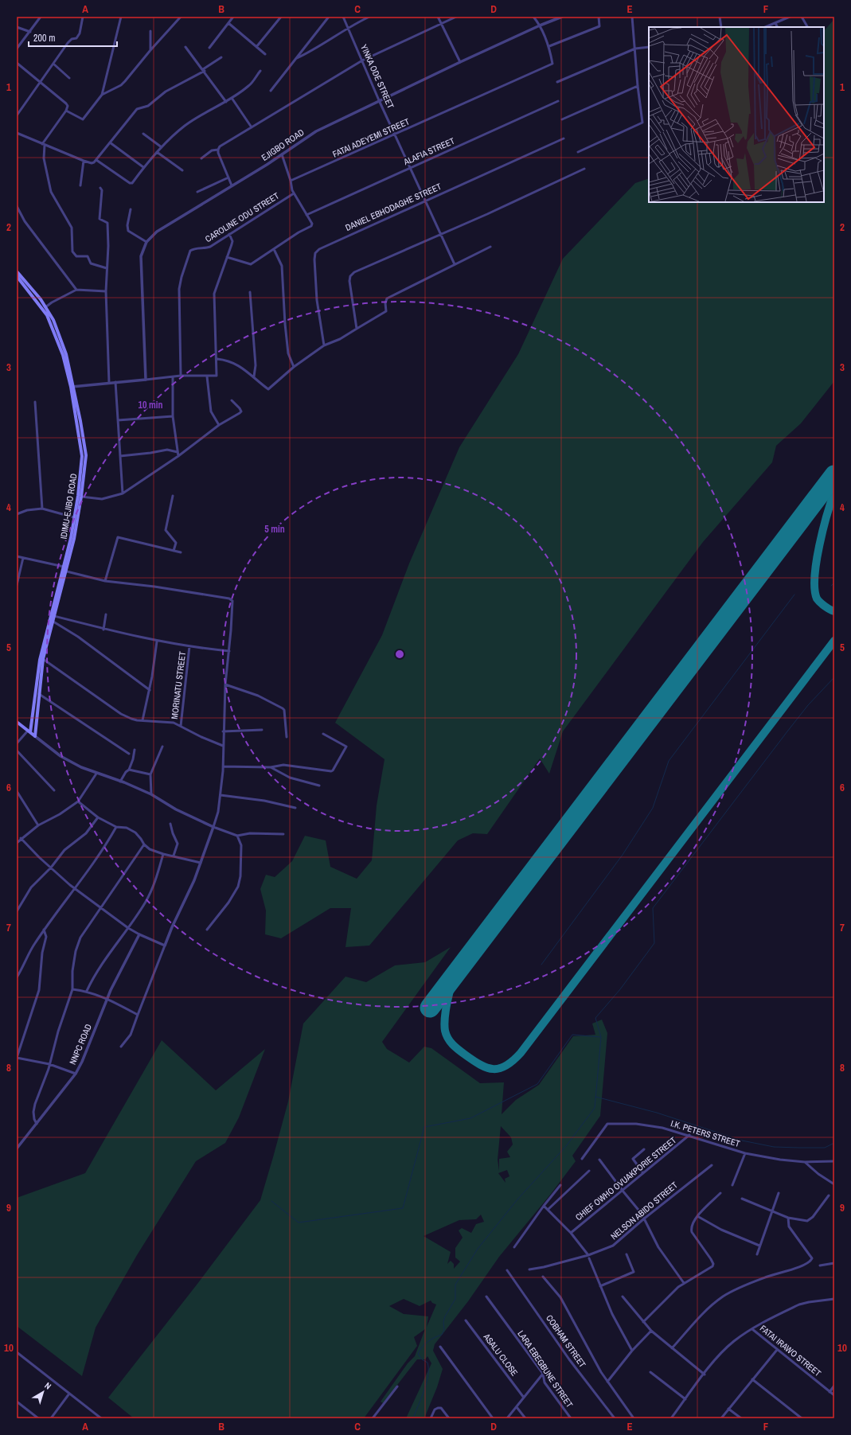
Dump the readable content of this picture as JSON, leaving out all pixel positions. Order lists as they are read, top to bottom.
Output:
{
  "streets": {
    "main road": ["IDIMU-EJIBO ROAD"],
    "street": [
      "YINKA ODE STREET",
      "FATAI ADEYEMI STREET",
      "EJIGBO ROAD",
      "ALAFIA STREET",
      "DANIEL EBHODAGHE STREET",
      "CAROLINE ODU STREET",
      "MORINATU STREET",
      "NNPC ROAD",
      "I.K. PETERS STREET",
      "CHIEF OWHO OVUAKPORIE STREET",
      "NELSON ABIDO STREET",
      "COBHAM STREET",
      "FATAI IRAWO STREET",
      "ASALU CLOSE",
      "LARA EBEGBUNE STREET"
    ]
  },
  "crossings": [
    ["YINKA ODE STREET", "FATAI ADEYEMI STREET"],
    ["YINKA ODE STREET", "EJIGBO ROAD"],
    ["YINKA ODE STREET", "ALAFIA STREET"],
    ["YINKA ODE STREET", "DANIEL EBHODAGHE STREET"],
    ["FATAI ADEYEMI STREET", "EJIGBO ROAD"],
    ["I.K. PETERS STREET", "CHIEF OWHO OVUAKPORIE STREET"]
  ],
  "scale_bar": "200 m",
  "north": "top right",
  "grid": {
    "columns": [
      "A",
      "B",
      "C",
      "D",
      "E",
      "F"
    ],
    "rows": [
      "1",
      "2",
      "3",
      "4",
      "5",
      "6",
      "7",
      "8",
      "9",
      "10"
    ]
  },
  "rings": ["10 min", "5 min"]
}
